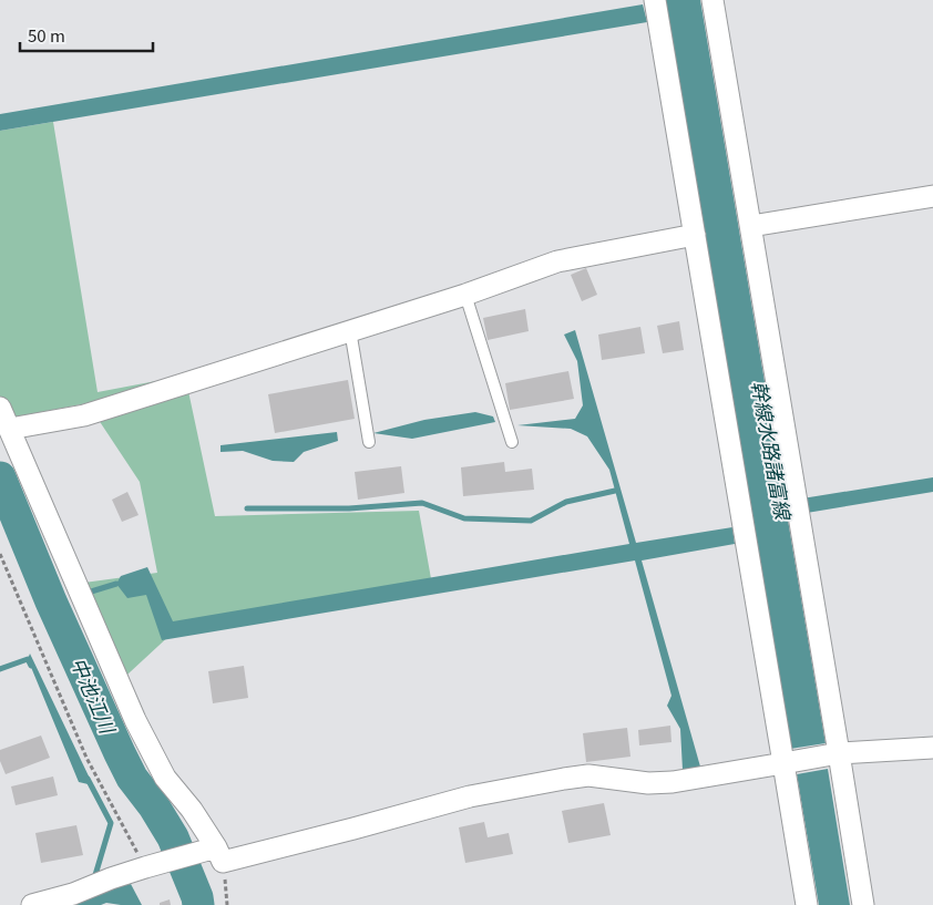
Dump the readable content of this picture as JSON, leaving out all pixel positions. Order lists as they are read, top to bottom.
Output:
{
  "water": ["幹線水路諸富線", "中池江川"],
  "scale_bar": "50 m"
}
